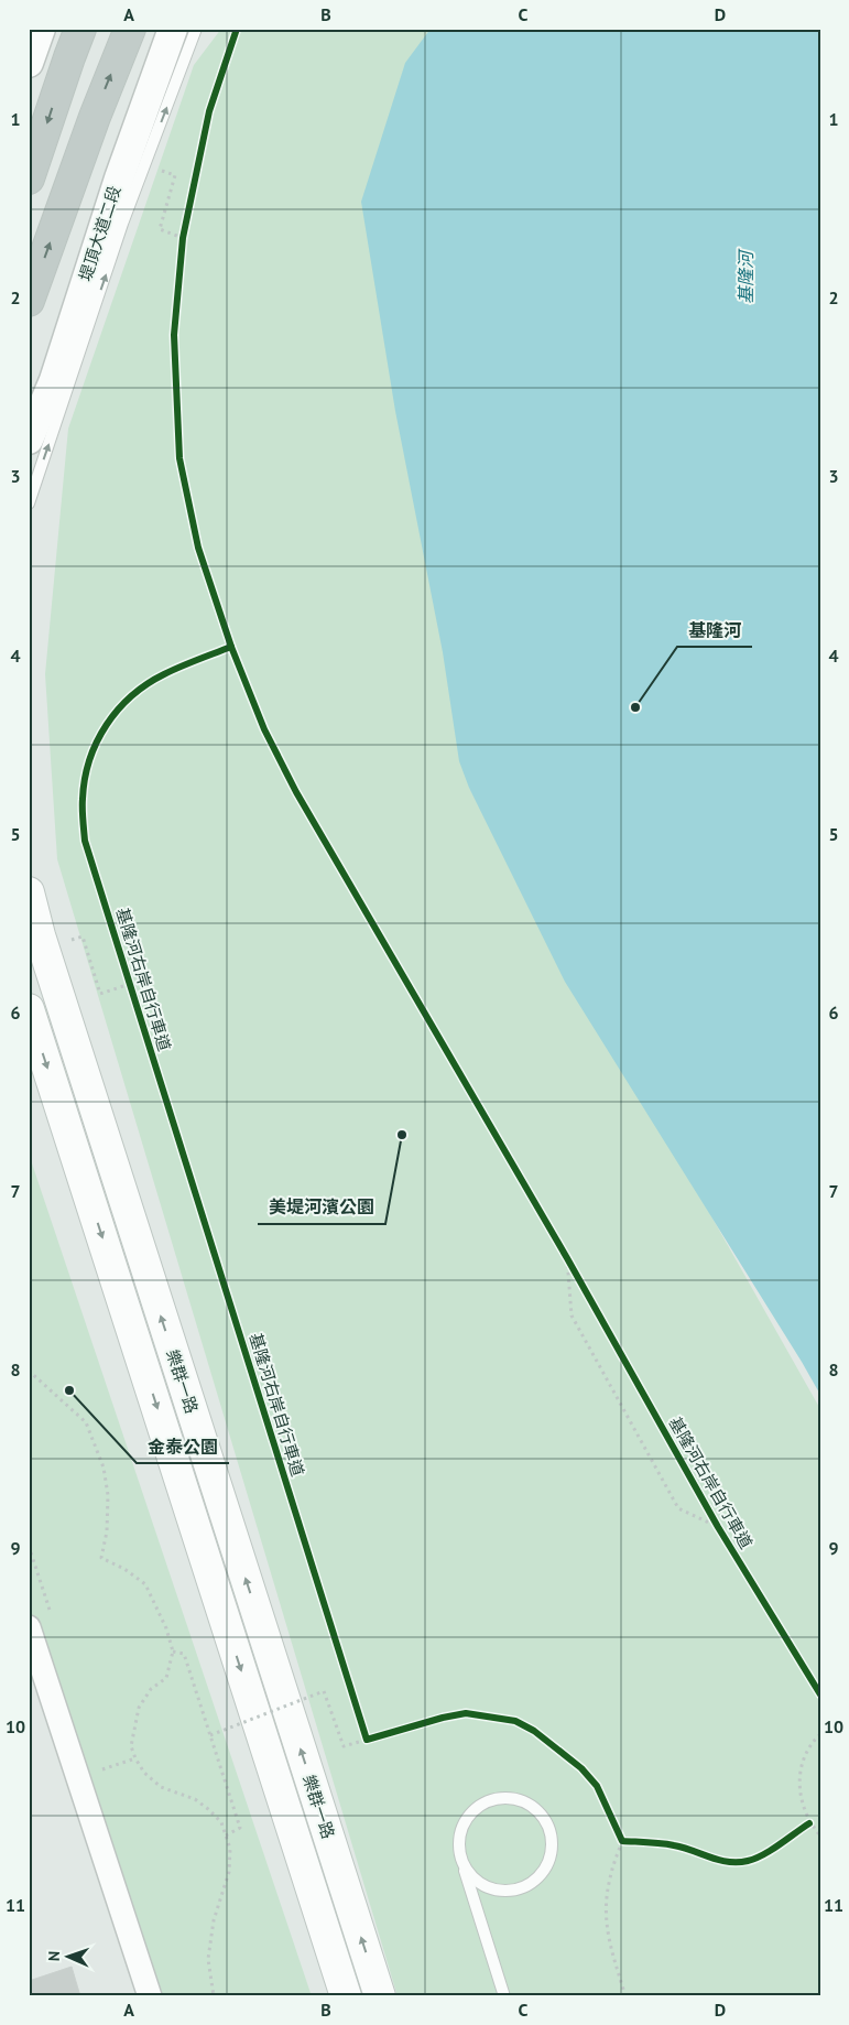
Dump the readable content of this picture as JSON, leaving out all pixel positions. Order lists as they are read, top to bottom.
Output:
{
  "streets": {
    "main road": ["樂群一路"],
    "street": ["堤頂大道二段"],
    "cycle path": ["基隆河右岸自行車道"]
  },
  "water": ["基隆河"],
  "places": ["基隆河", "美堤河濱公園", "金泰公園"],
  "north": "left",
  "grid": {
    "columns": [
      "A",
      "B",
      "C",
      "D"
    ],
    "rows": [
      "1",
      "2",
      "3",
      "4",
      "5",
      "6",
      "7",
      "8",
      "9",
      "10",
      "11"
    ]
  }
}
